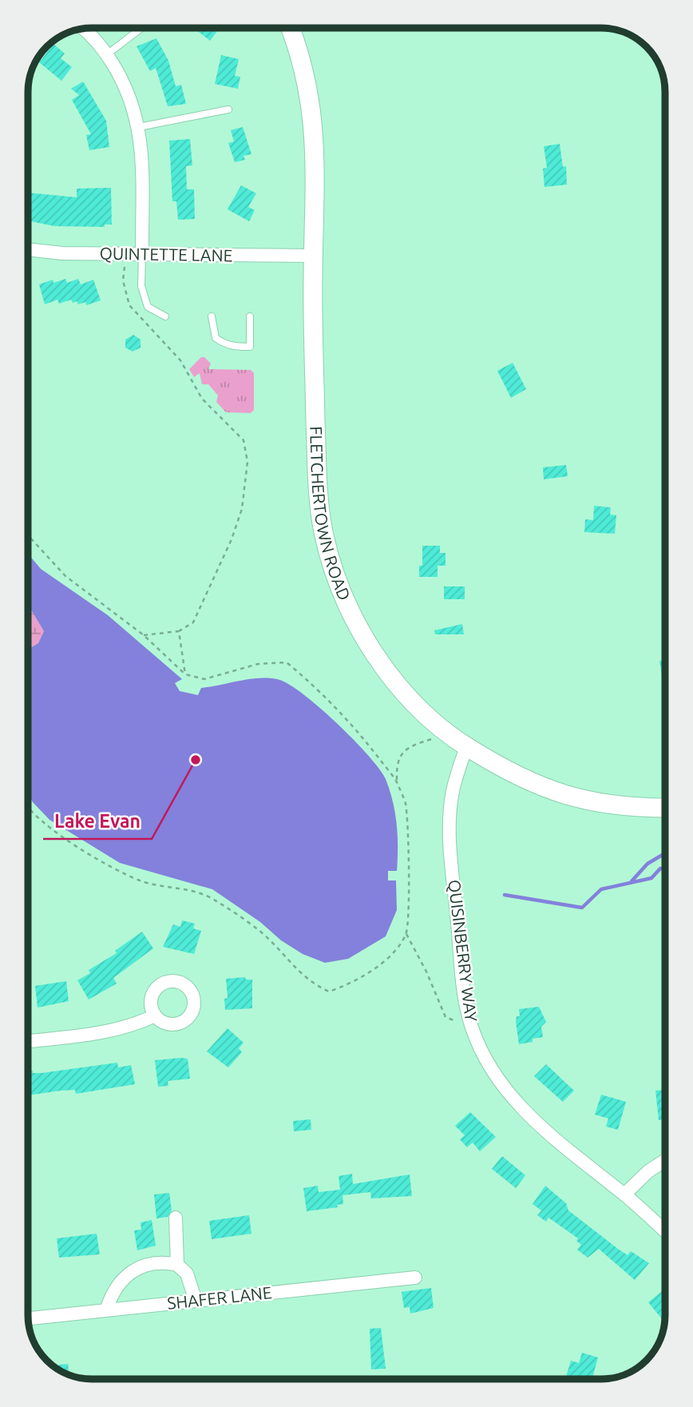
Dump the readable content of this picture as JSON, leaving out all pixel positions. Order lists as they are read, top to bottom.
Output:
{
  "streets": {
    "street": [
      "QUINTETTE LANE",
      "FLETCHERTOWN ROAD",
      "QUISINBERRY WAY",
      "SHAFER LANE"
    ]
  },
  "crossings": [
    ["QUINTETTE LANE", "FLETCHERTOWN ROAD"],
    ["FLETCHERTOWN ROAD", "QUISINBERRY WAY"]
  ],
  "places": ["Lake Evan"]
}
